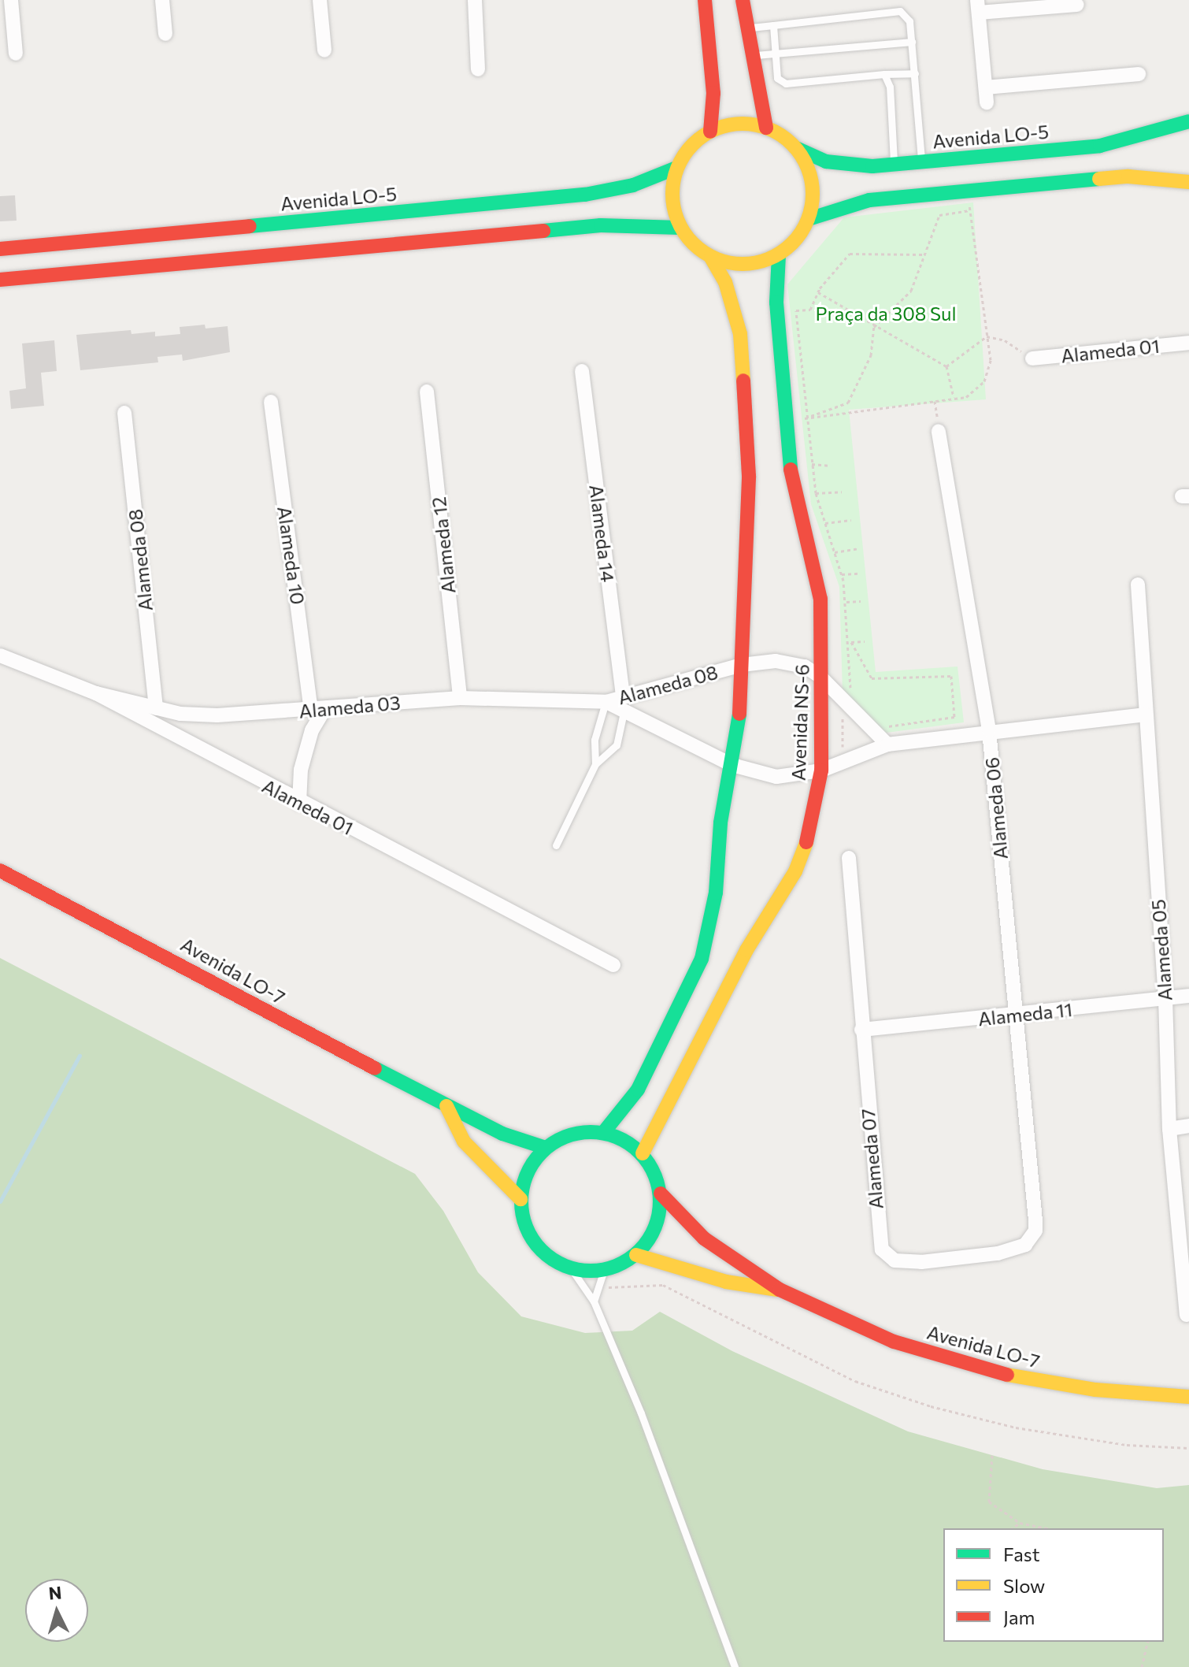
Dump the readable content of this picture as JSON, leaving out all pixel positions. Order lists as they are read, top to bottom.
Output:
{
  "streets": {
    "street": [
      "Avenida LO-5",
      "Alameda 01",
      "Alameda 14",
      "Alameda 12",
      "Alameda 10",
      "Alameda 08",
      "Alameda 03",
      "Avenida NS-6",
      "Alameda 06",
      "Alameda 05",
      "Avenida LO-7",
      "Alameda 11",
      "Alameda 07"
    ]
  },
  "crossings": [
    ["Avenida LO-5", "Avenida NS-6"],
    ["Alameda 01", "Alameda 03"],
    ["Alameda 14", "Alameda 08"],
    ["Alameda 12", "Alameda 03"],
    ["Alameda 10", "Alameda 03"],
    ["Alameda 08", "Alameda 03"],
    ["Alameda 08", "Avenida NS-6"],
    ["Alameda 08", "Alameda 06"],
    ["Alameda 08", "Alameda 05"],
    ["Avenida NS-6", "Avenida LO-7"],
    ["Alameda 06", "Alameda 11"],
    ["Alameda 06", "Alameda 07"],
    ["Alameda 05", "Alameda 11"],
    ["Alameda 11", "Alameda 07"]
  ],
  "parks": ["Praça da 308 Sul"],
  "legend": ["Fast", "Slow", "Jam"],
  "north": "top"
}
